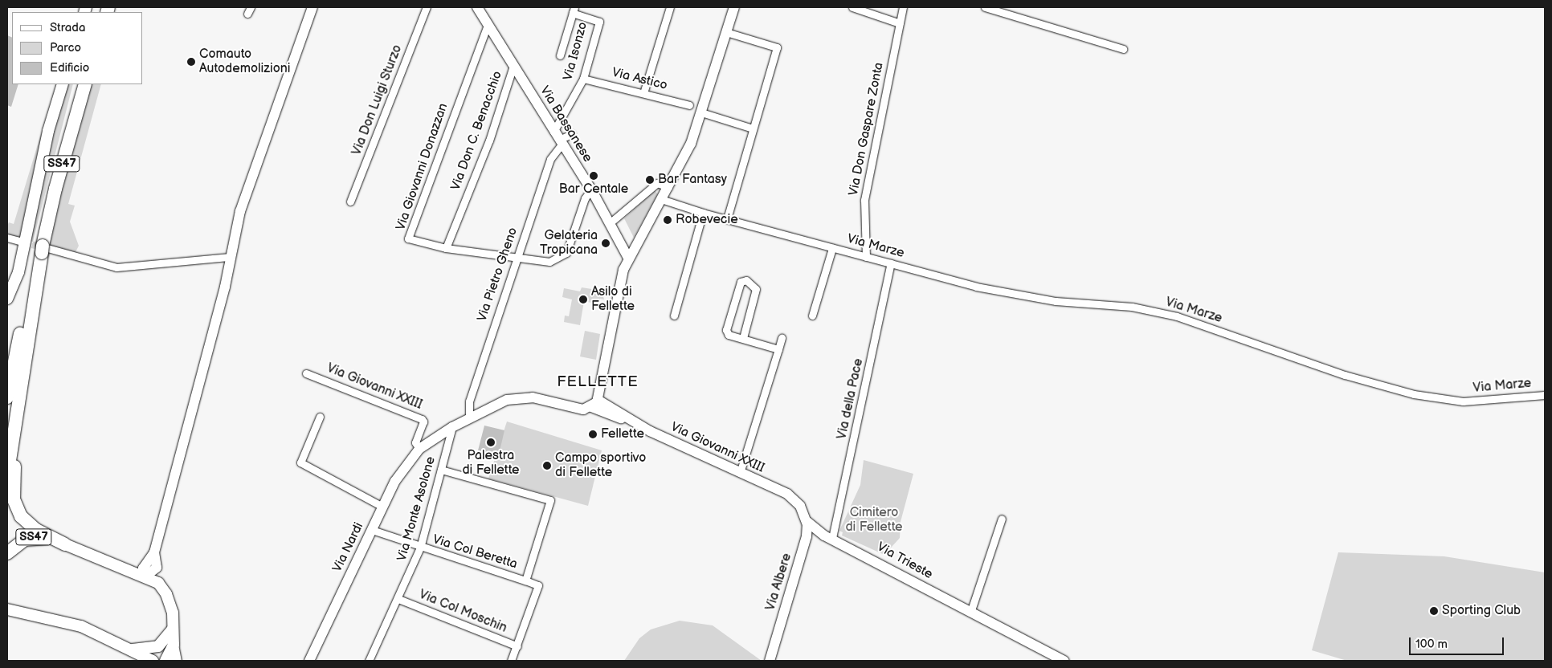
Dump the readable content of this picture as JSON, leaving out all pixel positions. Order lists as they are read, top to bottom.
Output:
{
  "streets": {
    "highway": ["SS47"],
    "street": [
      "Via Isonzo",
      "Via Astico",
      "Via Don Luigi Sturzo",
      "Via Bassanese",
      "Via Don Gaspare Zonta",
      "Via Don C. Benacchio",
      "Via Giovanni Donazzan",
      "Via Marze",
      "Via Pietro Gheno",
      "Via Giovanni XXIII",
      "Via della Pace",
      "Via Monte Asolone",
      "Via Nardi",
      "Via Col Beretta",
      "Via Trieste",
      "Via Albere",
      "Via Col Moschin"
    ]
  },
  "crossings": [
    ["Via Isonzo", "Via Astico"],
    ["Via Isonzo", "Via Bassanese"],
    ["Via Isonzo", "Via Pietro Gheno"],
    ["Via Bassanese", "Via Don C. Benacchio"],
    ["Via Bassanese", "Via Giovanni Donazzan"],
    ["Via Bassanese", "Via Pietro Gheno"],
    ["Via Bassanese", "Via Giovanni XXIII"],
    ["Via Don Gaspare Zonta", "Via Marze"],
    ["Via Don C. Benacchio", "Via Giovanni Donazzan"],
    ["Via Giovanni Donazzan", "Via Pietro Gheno"],
    ["Via Marze", "Via Giovanni XXIII"],
    ["Via Marze", "Via della Pace"],
    ["Via Giovanni XXIII", "Via Nardi"],
    ["Via Giovanni XXIII", "Via Albere"],
    ["Via della Pace", "Via Trieste"],
    ["Via Monte Asolone", "Via Col Beretta"],
    ["Via Monte Asolone", "Via Col Moschin"],
    ["Via Nardi", "Via Col Beretta"],
    ["Via Trieste", "Via Albere"]
  ],
  "districts": ["FELLETTE"],
  "parks": ["Cimitero di Fellette"],
  "places": [
    "Comauto Autodemolizioni",
    "Bar Centale",
    "Bar Fantasy",
    "Robevecie",
    "Gelateria Tropicana",
    "Asilo di Fellette",
    "Fellette",
    "Palestra di Fellette",
    "Campo sportivo di Fellette",
    "Sporting Club"
  ],
  "legend": ["Strada", "Parco", "Edificio"],
  "scale_bar": "100 m"
}
